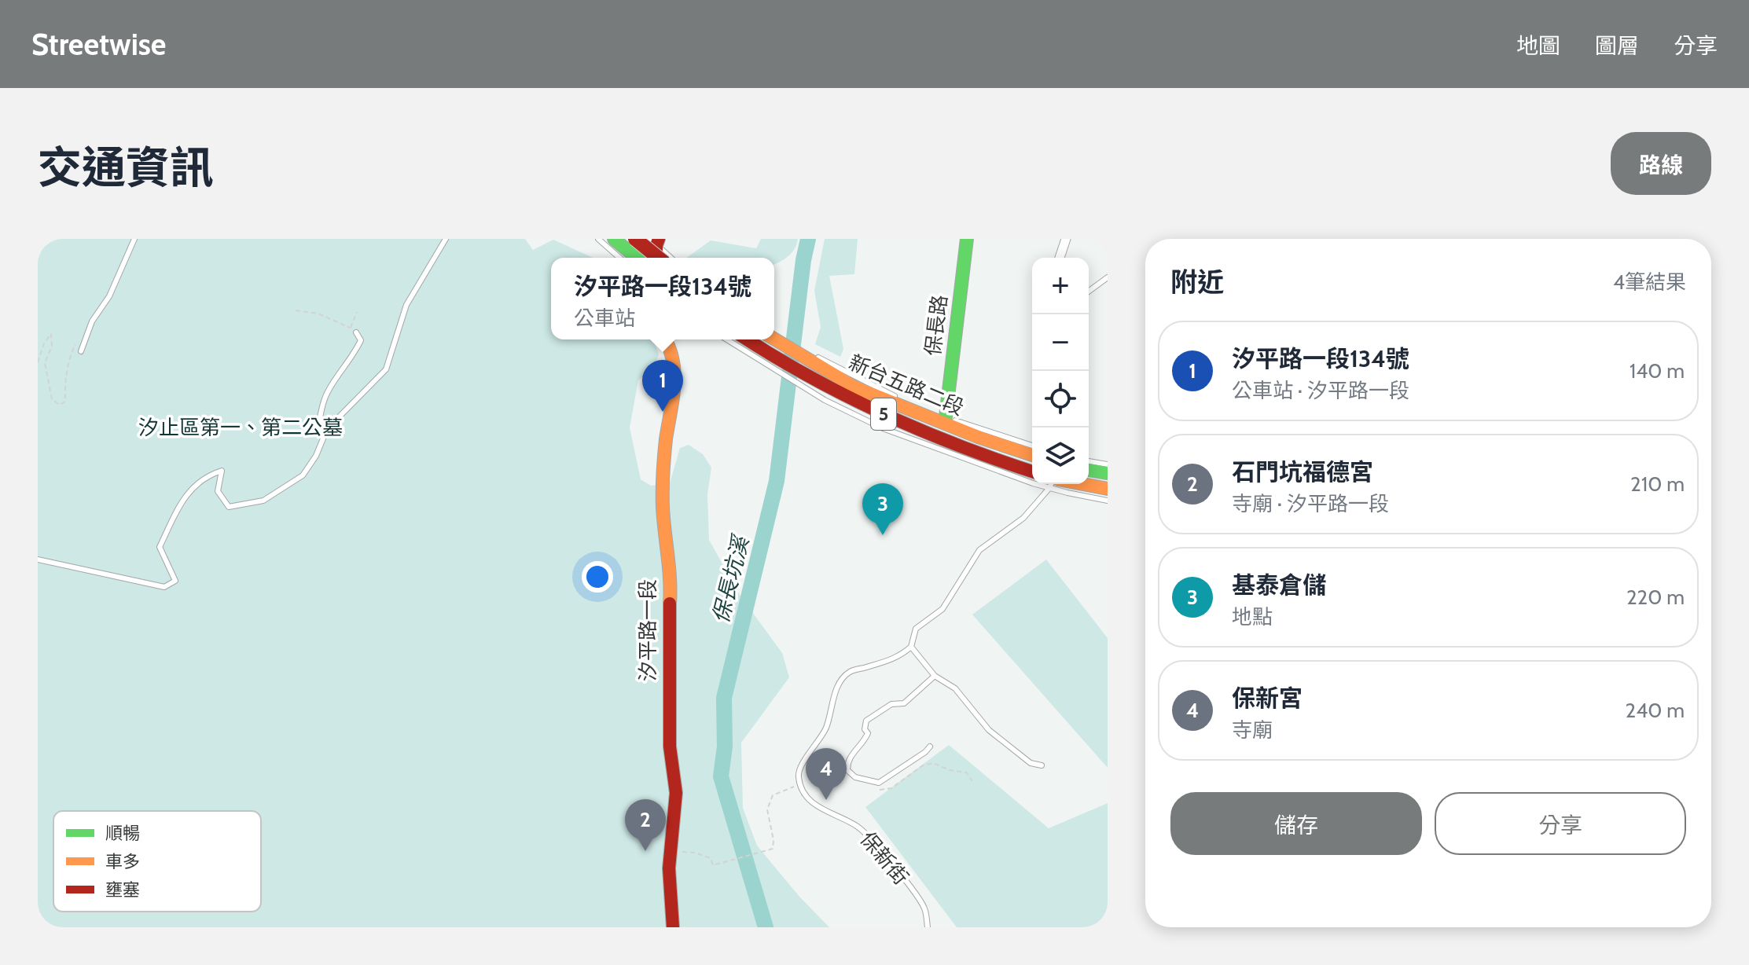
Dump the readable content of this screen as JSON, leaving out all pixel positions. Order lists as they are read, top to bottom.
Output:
{
  "streets": {
    "street": [
      "保長路",
      "新台五路二段",
      "5",
      "汐平路一段"
    ],
    "lane": ["保新街"]
  },
  "water": ["保長坑溪"],
  "parks": ["汐止區第一、第二公墓"],
  "legend": ["順暢", "車多", "壅塞"],
  "page": {
    "header": "Streetwise",
    "nav": ["地圖", "圖層", "分享"],
    "title": "交通資訊",
    "buttons": [
      "路線",
      ["儲存", "分享"]
    ],
    "heading": ["附近", "4筆結果"],
    "map_buttons": ["+", "−"],
    "popup": ["汐平路一段134號", "公車站"],
    "list": [
      {
        "mark": "1",
        "name": "汐平路一段134號",
        "note": "公車站 · 汐平路一段",
        "value": "140 m"
      },
      {
        "mark": "2",
        "name": "石門坑福德宮",
        "note": "寺廟 · 汐平路一段",
        "value": "210 m"
      },
      {
        "mark": "3",
        "name": "基泰倉儲",
        "note": "地點",
        "value": "220 m"
      },
      {
        "mark": "4",
        "name": "保新宮",
        "note": "寺廟",
        "value": "240 m"
      }
    ],
    "pins": [
      "1",
      "3",
      "4",
      "2"
    ]
  }
}
